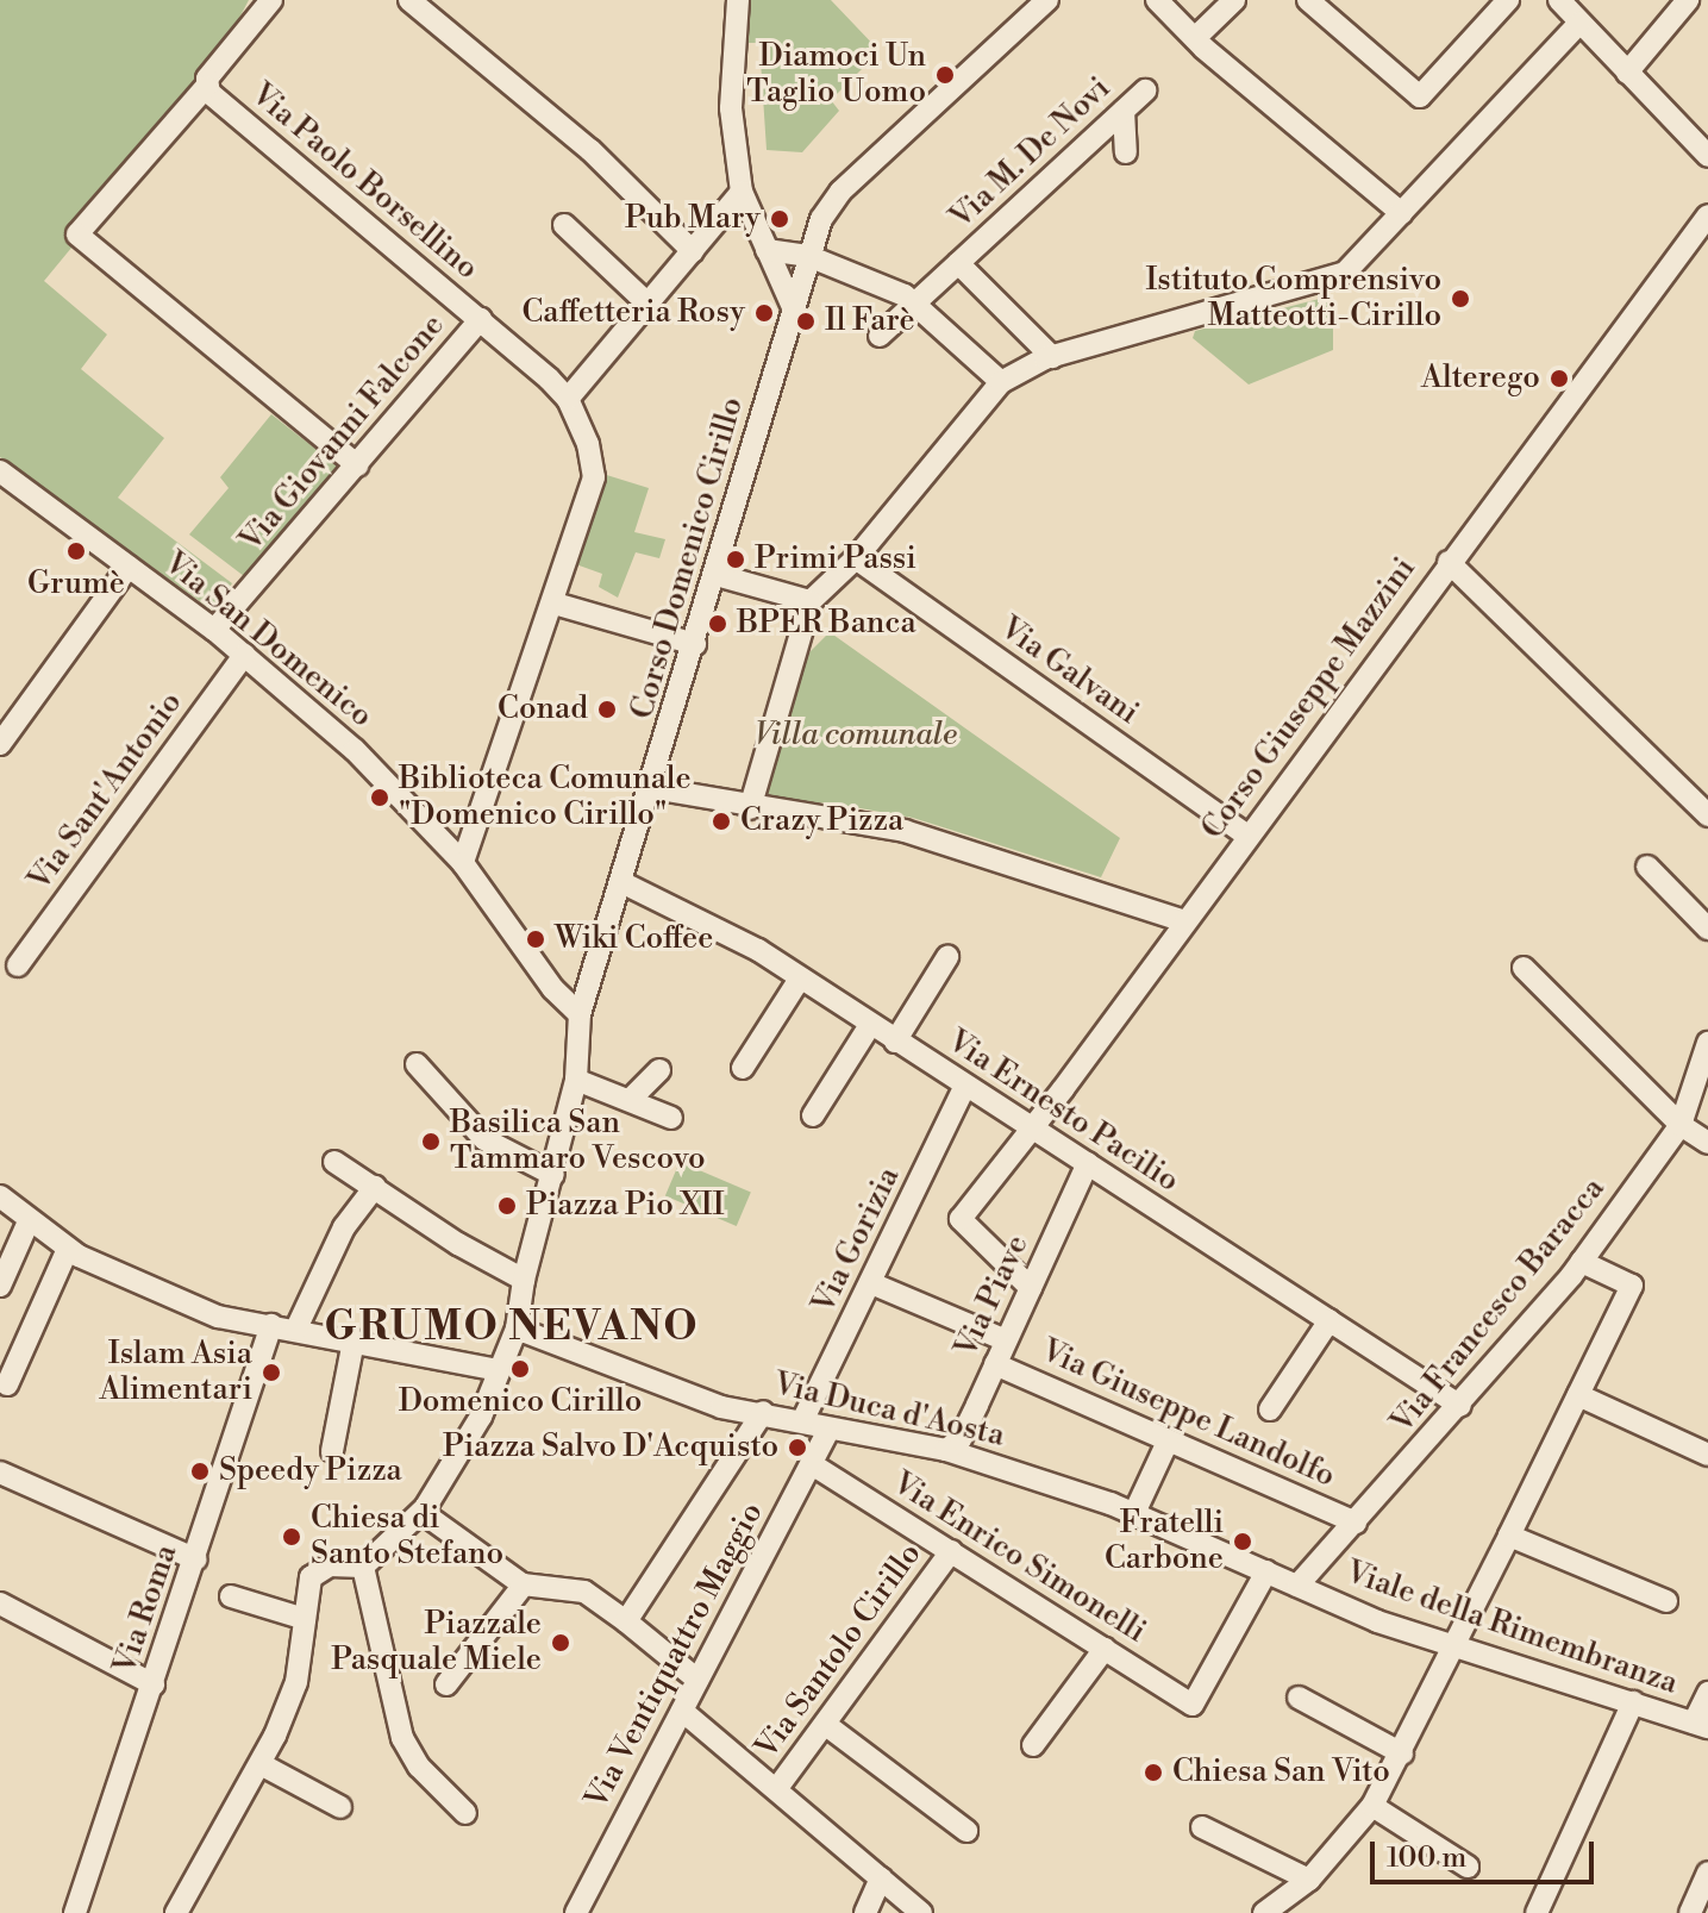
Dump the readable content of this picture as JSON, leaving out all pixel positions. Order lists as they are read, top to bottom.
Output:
{
  "streets": {
    "street": [
      "Via M. De Novi",
      "Via Paolo Borsellino",
      "Via Giovanni Falcone",
      "Corso Domenico Cirillo",
      "Via San Domenico",
      "Via Galvani",
      "Corso Giuseppe Mazzini",
      "Via Sant'Antonio",
      "Via Ernesto Pacilio",
      "Via Gorizia",
      "Via Piave",
      "Via Francesco Baracca",
      "Via Duca d'Aosta",
      "Via Giuseppe Landolfo",
      "Via Enrico Simonelli",
      "Via Roma",
      "Viale della Rimembranza",
      "Via Santolo Cirillo",
      "Via Ventiquattro Maggio"
    ]
  },
  "crossings": [
    ["Via Paolo Borsellino", "Via Giovanni Falcone"],
    ["Via Giovanni Falcone", "Via San Domenico"],
    ["Corso Domenico Cirillo", "Via San Domenico"],
    ["Corso Domenico Cirillo", "Via Ernesto Pacilio"],
    ["Corso Domenico Cirillo", "Via Duca d'Aosta"],
    ["Via San Domenico", "Via Sant'Antonio"],
    ["Via Galvani", "Corso Giuseppe Mazzini"],
    ["Corso Giuseppe Mazzini", "Via Ernesto Pacilio"],
    ["Corso Giuseppe Mazzini", "Via Piave"],
    ["Via Ernesto Pacilio", "Via Gorizia"],
    ["Via Ernesto Pacilio", "Via Piave"],
    ["Via Ernesto Pacilio", "Via Francesco Baracca"],
    ["Via Gorizia", "Via Duca d'Aosta"],
    ["Via Piave", "Via Duca d'Aosta"],
    ["Via Piave", "Via Giuseppe Landolfo"],
    ["Via Francesco Baracca", "Via Duca d'Aosta"],
    ["Via Francesco Baracca", "Via Giuseppe Landolfo"],
    ["Via Francesco Baracca", "Viale della Rimembranza"],
    ["Via Duca d'Aosta", "Via Enrico Simonelli"],
    ["Via Duca d'Aosta", "Viale della Rimembranza"],
    ["Via Duca d'Aosta", "Via Ventiquattro Maggio"],
    ["Via Enrico Simonelli", "Via Santolo Cirillo"],
    ["Via Enrico Simonelli", "Via Ventiquattro Maggio"]
  ],
  "districts": ["GRUMO NEVANO"],
  "parks": ["Villa comunale"],
  "places": [
    "Diamoci Un Taglio Uomo",
    "Pub Mary",
    "Istituto Comprensivo Matteotti-Cirillo",
    "Caffetteria Rosy",
    "Il Farè",
    "Alterego",
    "Grumè",
    "Primi Passi",
    "BPER Banca",
    "Conad",
    "Biblioteca Comunale \"Domenico Cirillo\"",
    "Crazy Pizza",
    "Wiki Coffee",
    "Basilica San Tammaro Vescovo",
    "Piazza Pio XII",
    "Domenico Cirillo",
    "Islam Asia Alimentari",
    "Piazza Salvo D'Acquisto",
    "Speedy Pizza",
    "Chiesa di Santo Stefano",
    "Fratelli Carbone",
    "Piazzale Pasquale Miele",
    "Chiesa San Vito"
  ],
  "scale_bar": "100 m"
}
